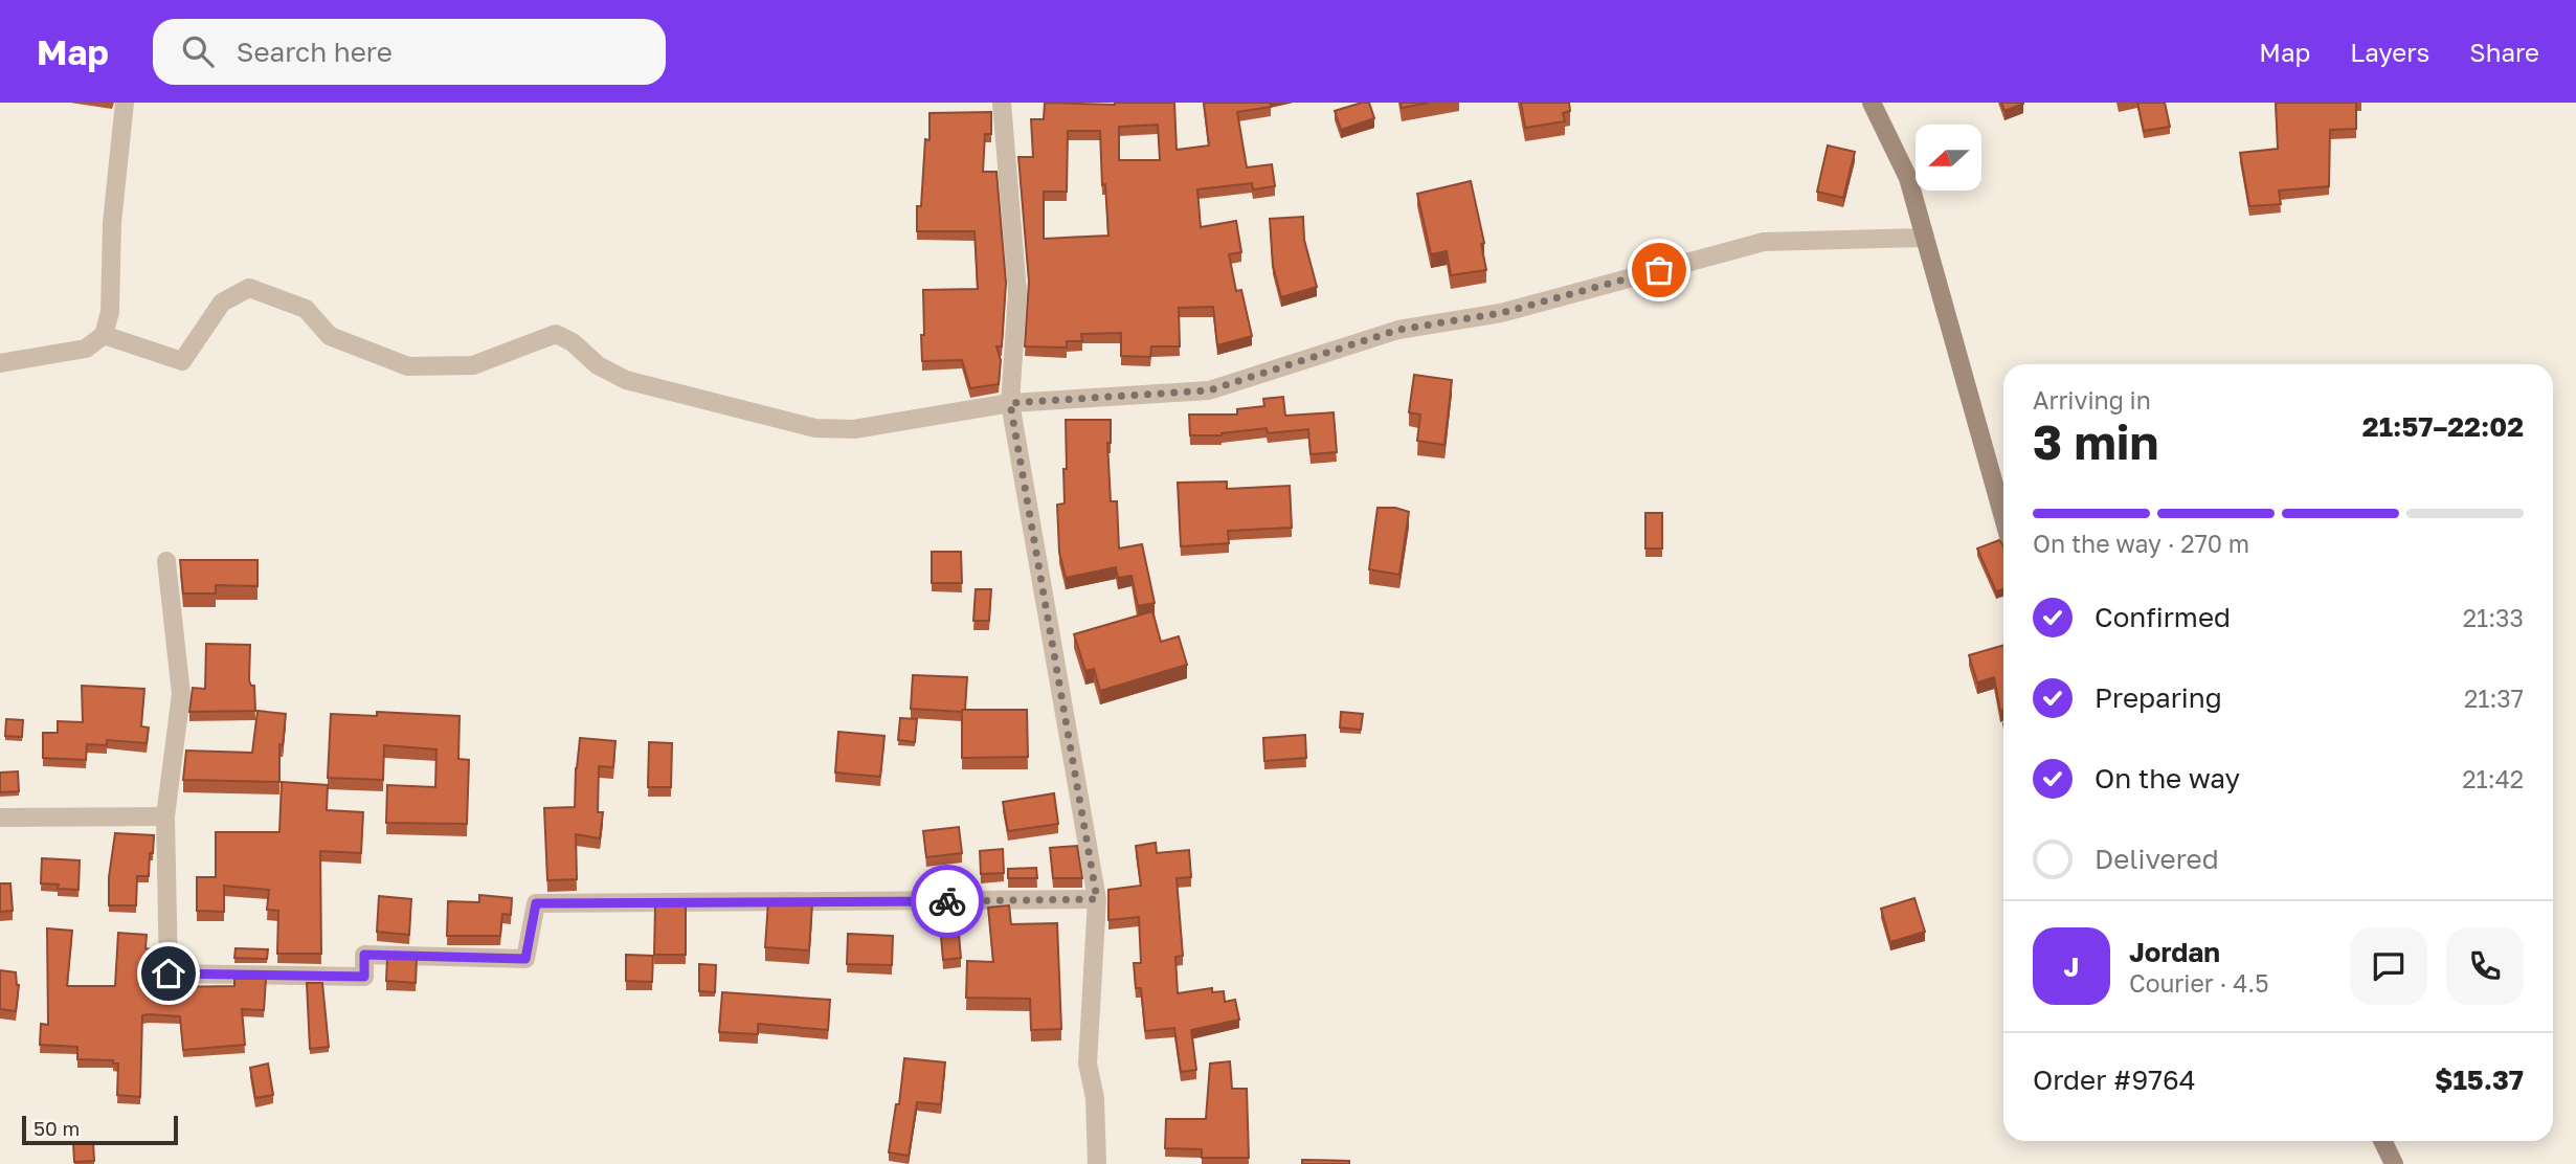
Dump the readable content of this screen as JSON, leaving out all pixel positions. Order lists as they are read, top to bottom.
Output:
{
  "scale_bar": "50 m",
  "north": "left",
  "page": {
    "header": "Map",
    "search": "Search here",
    "nav": ["Map", "Layers", "Share"],
    "heading": ["3 min", "Arriving in", "21:57–22:02"],
    "panel": [
      "Jordan",
      "Courier · 4.5",
      "Order #9764",
      "$15.37"
    ],
    "bar": "On the way · 270 m",
    "list": [
      ["Confirmed", "21:33"],
      ["Preparing", "21:37"],
      ["On the way", "21:42"],
      "Delivered"
    ],
    "round": "J",
    "scale": "50 m"
  }
}
